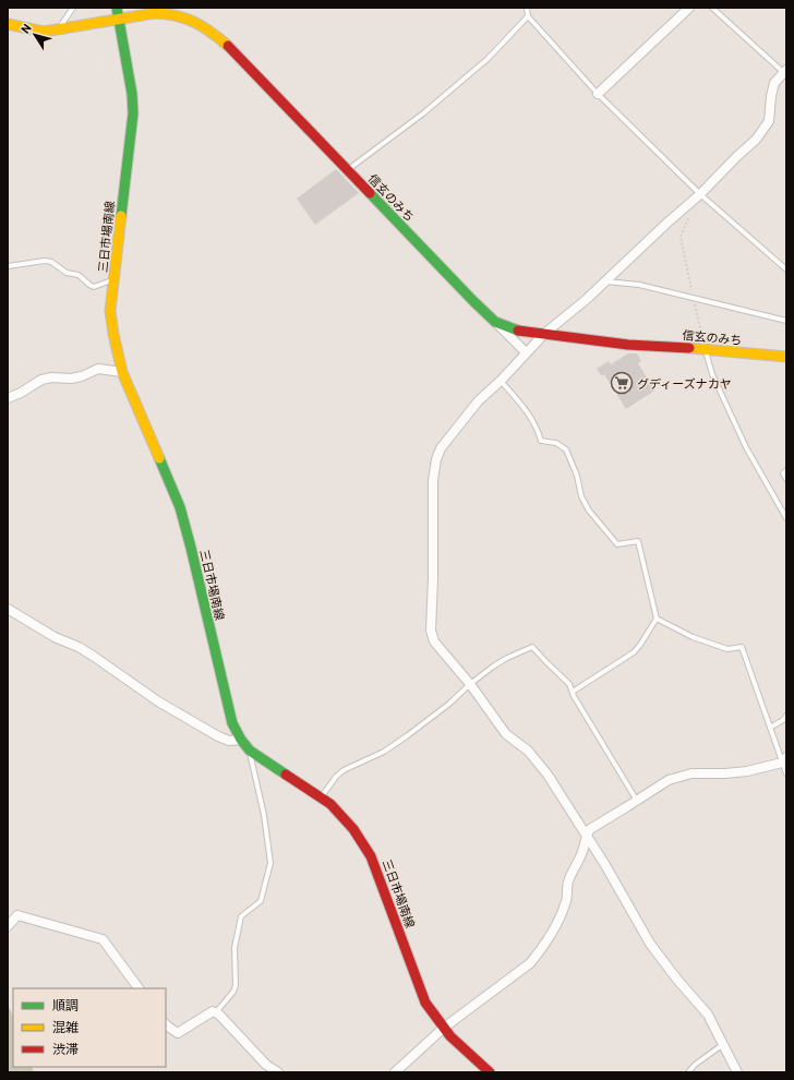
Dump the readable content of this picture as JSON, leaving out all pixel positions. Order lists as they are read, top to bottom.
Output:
{
  "streets": {
    "main road": ["信玄のみち", "三日市場南線"]
  },
  "crossings": [
    ["信玄のみち", "三日市場南線"]
  ],
  "places": {
    "supermarket": ["グディーズナカヤ"]
  },
  "legend": ["順調", "混雑", "渋滞"],
  "north": "top left"
}
